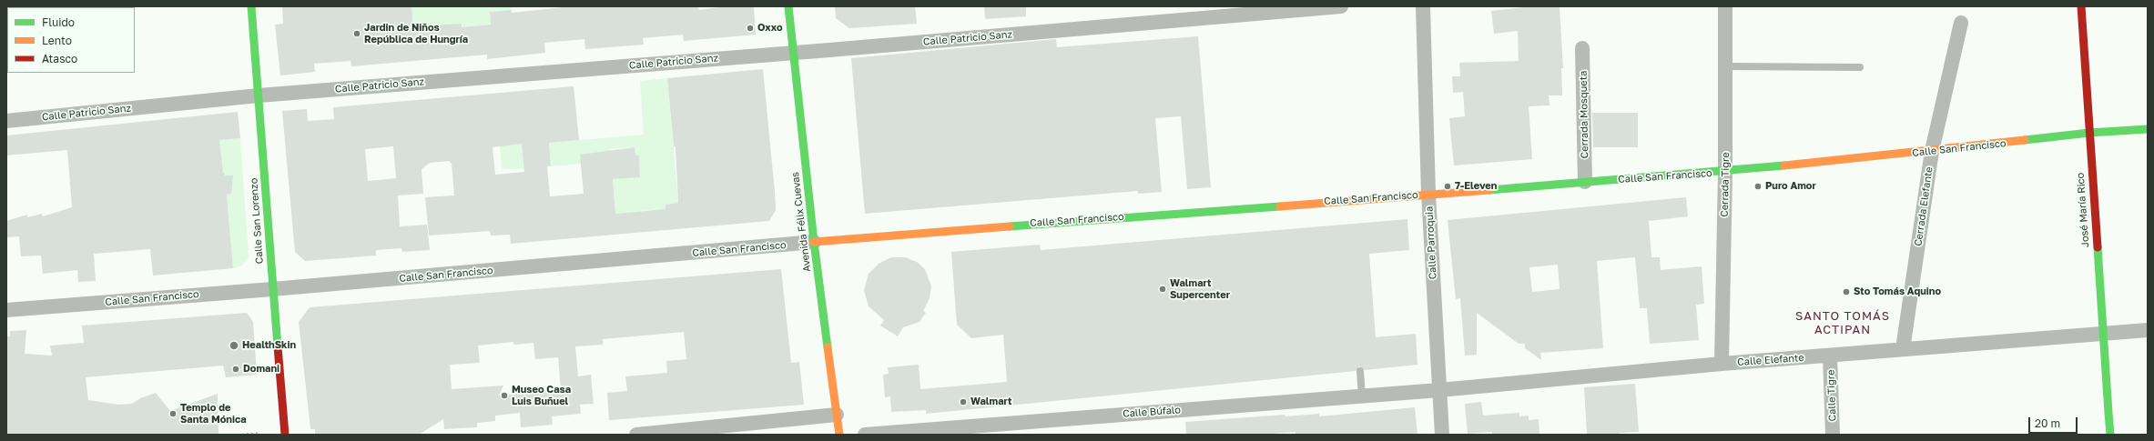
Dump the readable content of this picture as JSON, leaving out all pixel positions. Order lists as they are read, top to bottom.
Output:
{
  "streets": {
    "main road": [
      "Calle San Francisco",
      "José María Rico",
      "Calle San Lorenzo",
      "Avenida Félix Cuevas"
    ],
    "street": [
      "Calle Patricio Sanz",
      "Cerrada Mosqueta",
      "Cerrada Tigre",
      "Cerrada Elefante",
      "Calle Parroquia",
      "Calle Elefante",
      "Calle Tigre",
      "Calle Búfalo"
    ]
  },
  "crossings": [
    ["Calle Patricio Sanz", "Calle San Lorenzo"],
    ["Calle Patricio Sanz", "Avenida Félix Cuevas"],
    ["Cerrada Mosqueta", "Calle San Francisco"],
    ["Calle San Francisco", "Cerrada Tigre"],
    ["Calle San Francisco", "Cerrada Elefante"],
    ["Calle San Francisco", "José María Rico"],
    ["Calle San Francisco", "Calle San Lorenzo"],
    ["Calle San Francisco", "Avenida Félix Cuevas"],
    ["Calle San Francisco", "Calle Parroquia"],
    ["Cerrada Tigre", "Calle Elefante"],
    ["Cerrada Elefante", "Calle Elefante"],
    ["José María Rico", "Calle Elefante"],
    ["Calle Parroquia", "Calle Elefante"],
    ["Calle Parroquia", "Calle Búfalo"],
    ["Calle Elefante", "Calle Tigre"],
    ["Calle Elefante", "Calle Búfalo"]
  ],
  "districts": ["SANTO TOMÁS ACTIPAN"],
  "places": [
    "Oxxo",
    "Jardin de Niños República de Hungría",
    "7-Eleven",
    "Puro Amor",
    "Walmart Supercenter",
    "Sto Tomás Aquino",
    "HealthSkin",
    "Domani",
    "Museo Casa Luis Buñuel",
    "Walmart",
    "Templo de Santa Mónica"
  ],
  "legend": ["Fluido", "Lento", "Atasco"],
  "scale_bar": "20 m"
}
